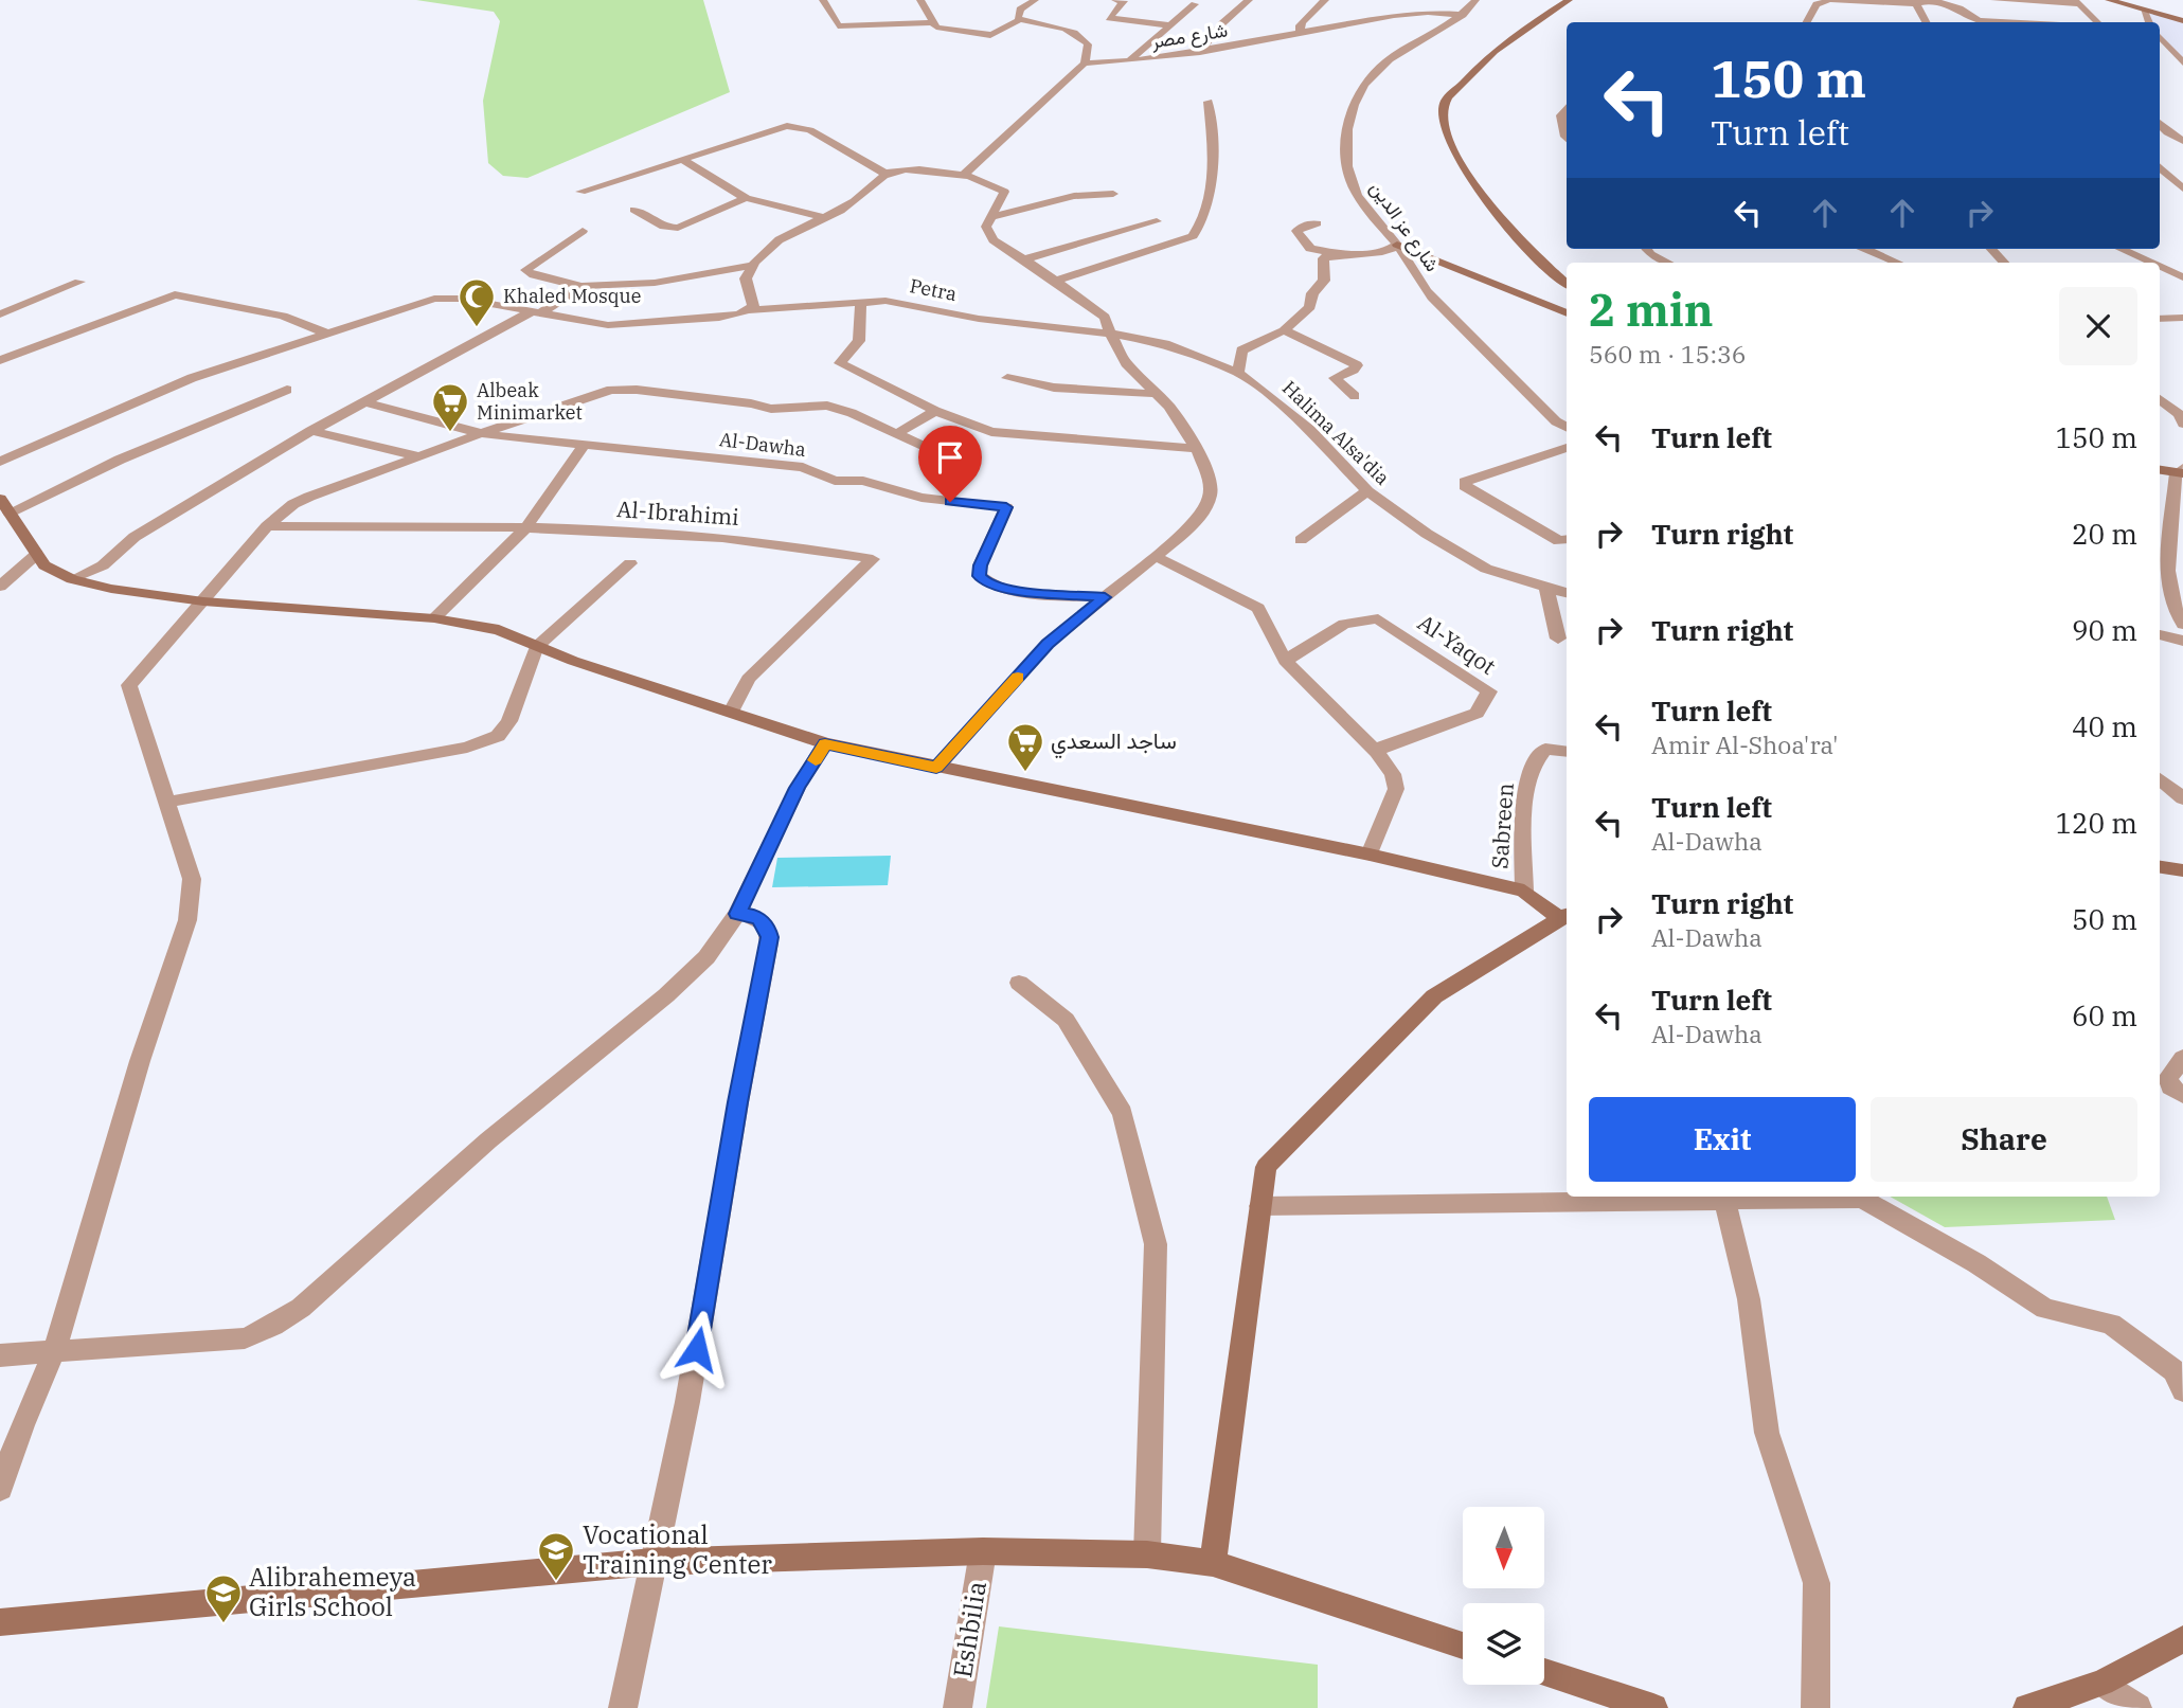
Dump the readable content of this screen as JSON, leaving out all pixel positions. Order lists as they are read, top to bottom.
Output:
{
  "streets": {
    "street": [
      "شارع مصر",
      "شارع عز الدين",
      "Petra",
      "Halima Alsa'dia",
      "Al-Dawha",
      "Al-Ibrahimi",
      "Al-Yaqot",
      "Sabreen",
      "Eshbilia"
    ]
  },
  "crossings": [
    ["شارع مصر", "شارع عز الدين"],
    ["Petra", "Halima Alsa'dia"]
  ],
  "places": {
    "mosque": ["Khaled Mosque"],
    "supermarket": ["Albeak Minimarket", "ساجد السعدي"],
    "school or university": ["Vocational Training Center", "Alibrahemeya Girls School"]
  },
  "north": "bottom",
  "page": {
    "turn": ["150 m", "Turn left"],
    "heading": ["2 min", "560 m · 15:36"],
    "list": [
      {
        "name": "Turn left",
        "value": "150 m"
      },
      {
        "name": "Turn right",
        "value": "20 m"
      },
      {
        "name": "Turn right",
        "value": "90 m"
      },
      {
        "name": "Turn left",
        "note": "Amir Al-Shoa'ra'",
        "value": "40 m"
      },
      {
        "name": "Turn left",
        "note": "Al-Dawha",
        "value": "120 m"
      },
      {
        "name": "Turn right",
        "note": "Al-Dawha",
        "value": "50 m"
      },
      {
        "name": "Turn left",
        "note": "Al-Dawha",
        "value": "60 m"
      }
    ],
    "buttons": ["Exit", "Share"]
  }
}
